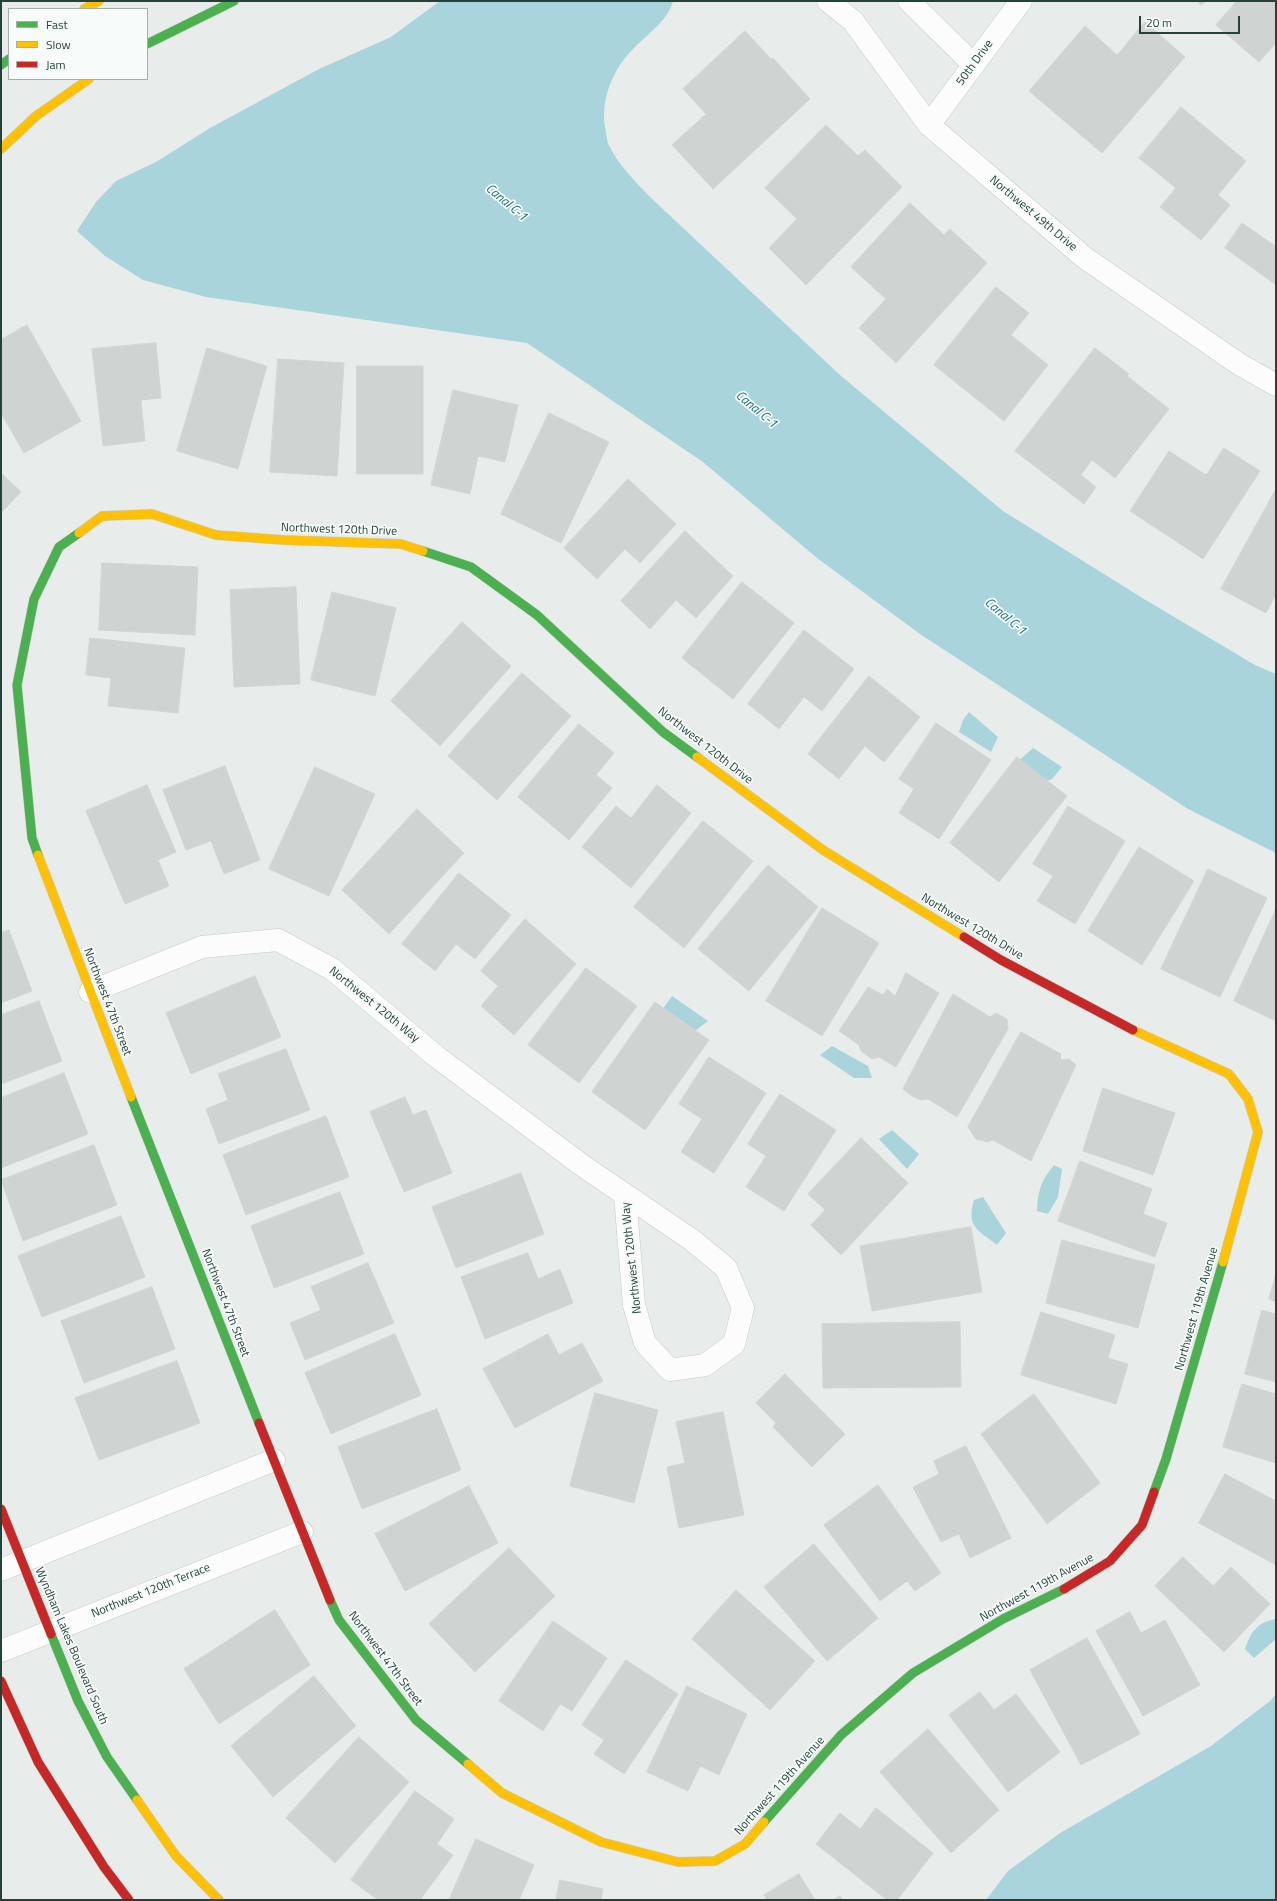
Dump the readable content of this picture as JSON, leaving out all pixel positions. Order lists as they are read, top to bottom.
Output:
{
  "streets": {
    "street": [
      "50th Drive",
      "Northwest 49th Drive",
      "Northwest 120th Drive",
      "Northwest 47th Street",
      "Northwest 120th Way",
      "Northwest 119th Avenue",
      "Northwest 120th Terrace",
      "Wyndham Lakes Boulevard South"
    ]
  },
  "crossings": [
    ["50th Drive", "Northwest 49th Drive"],
    ["Northwest 120th Drive", "Northwest 47th Street"],
    ["Northwest 120th Drive", "Northwest 119th Avenue"],
    ["Northwest 47th Street", "Northwest 120th Way"],
    ["Northwest 47th Street", "Northwest 119th Avenue"],
    ["Northwest 47th Street", "Northwest 120th Terrace"],
    ["Northwest 120th Terrace", "Wyndham Lakes Boulevard South"]
  ],
  "water": ["Canal C-1"],
  "legend": ["Fast", "Slow", "Jam"],
  "scale_bar": "20 m"
}
